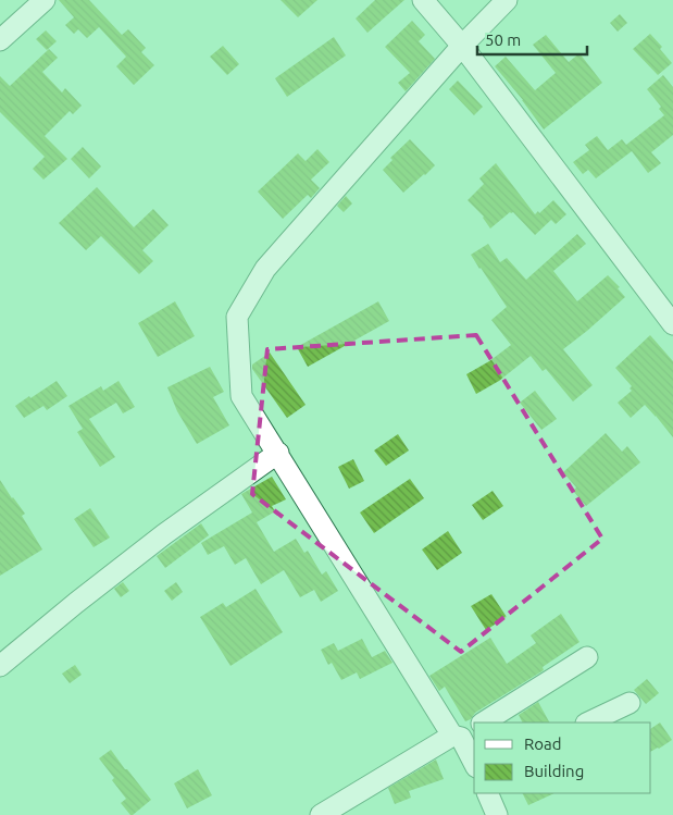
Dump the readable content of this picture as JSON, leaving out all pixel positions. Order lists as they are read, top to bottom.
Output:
{
  "legend": ["Road", "Building"],
  "scale_bar": "50 m"
}
